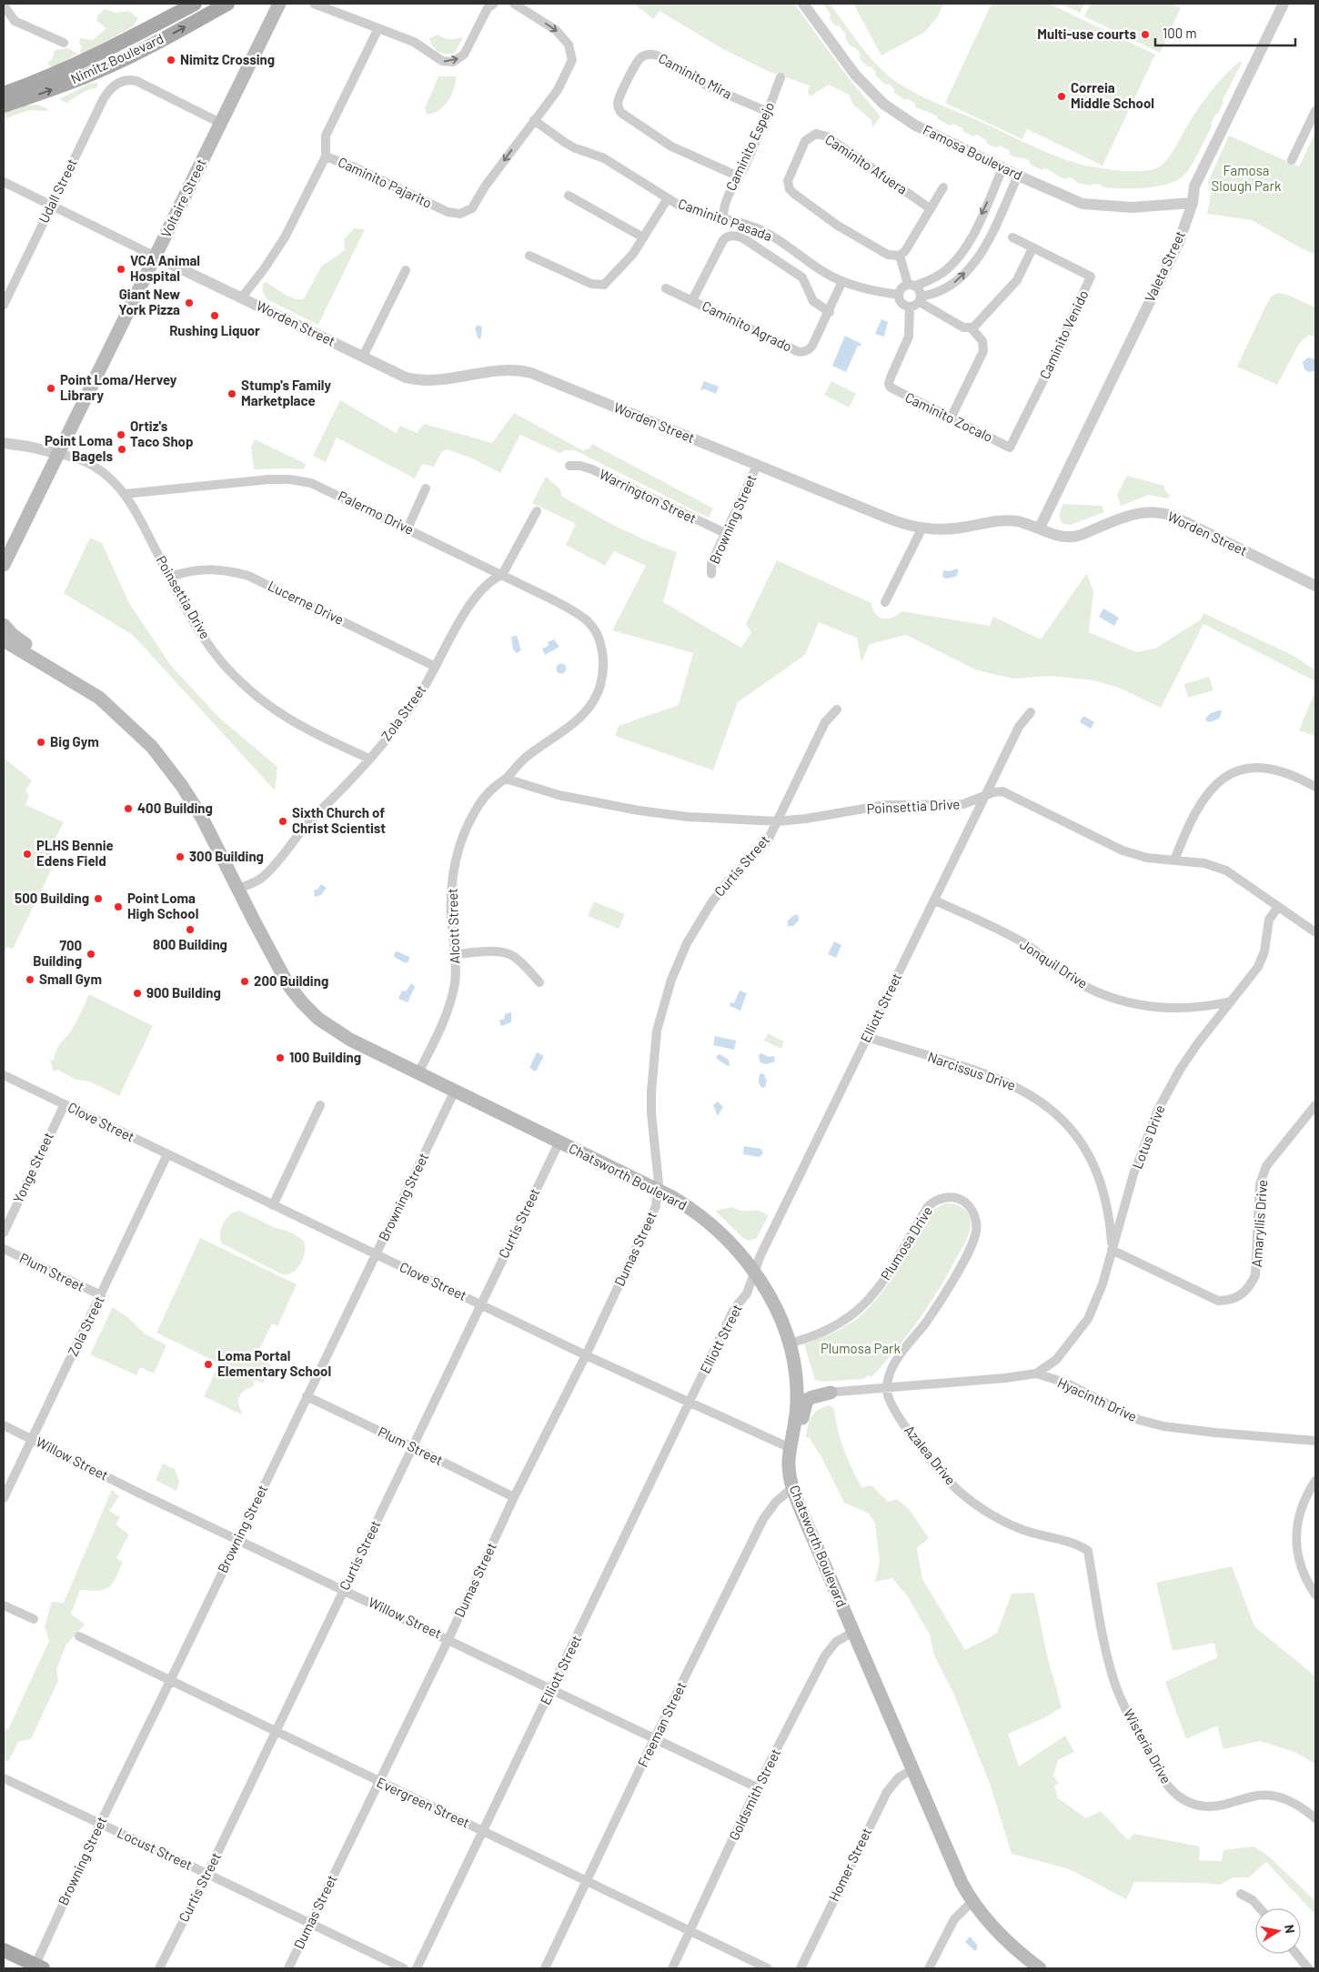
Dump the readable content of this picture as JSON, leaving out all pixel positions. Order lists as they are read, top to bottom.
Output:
{
  "streets": {
    "main road": ["Nimitz Boulevard", "Voltaire Street", "Chatsworth Boulevard"],
    "street": [
      "Caminito Mira",
      "Caminito Espejo",
      "Famosa Boulevard",
      "Caminito Afuera",
      "Caminito Pajarito",
      "Udall Street",
      "Caminito Pasada",
      "Valeta Street",
      "Worden Street",
      "Caminito Agrado",
      "Caminito Venido",
      "Caminito Zocalo",
      "Warrington Street",
      "Palermo Drive",
      "Browning Street",
      "Poinsettia Drive",
      "Lucerne Drive",
      "Zola Street",
      "Curtis Street",
      "Alcott Street",
      "Jonquil Drive",
      "Elliott Street",
      "Narcissus Drive",
      "Clove Street",
      "Lotus Drive",
      "Yonge Street",
      "Amaryllis Drive",
      "Plumosa Drive",
      "Dumas Street",
      "Plum Street",
      "Hyacinth Drive",
      "Azalea Drive",
      "Willow Street",
      "Freeman Street",
      "Wisteria Drive",
      "Goldsmith Street",
      "Evergreen Street",
      "Locust Street",
      "Homer Street"
    ]
  },
  "crossings": [
    ["Caminito Mira", "Caminito Espejo"],
    ["Caminito Espejo", "Caminito Pasada"],
    ["Famosa Boulevard", "Valeta Street"],
    ["Caminito Pajarito", "Caminito Pasada"],
    ["Udall Street", "Voltaire Street"],
    ["Udall Street", "Worden Street"],
    ["Voltaire Street", "Worden Street"],
    ["Voltaire Street", "Poinsettia Drive"],
    ["Caminito Pasada", "Caminito Agrado"],
    ["Caminito Pasada", "Caminito Zocalo"],
    ["Valeta Street", "Worden Street"],
    ["Worden Street", "Browning Street"],
    ["Caminito Venido", "Caminito Zocalo"],
    ["Warrington Street", "Browning Street"],
    ["Palermo Drive", "Poinsettia Drive"],
    ["Palermo Drive", "Zola Street"],
    ["Palermo Drive", "Alcott Street"],
    ["Browning Street", "Clove Street"],
    ["Browning Street", "Chatsworth Boulevard"],
    ["Browning Street", "Plum Street"],
    ["Browning Street", "Willow Street"],
    ["Browning Street", "Evergreen Street"],
    ["Browning Street", "Locust Street"],
    ["Poinsettia Drive", "Lucerne Drive"],
    ["Poinsettia Drive", "Zola Street"],
    ["Poinsettia Drive", "Curtis Street"],
    ["Poinsettia Drive", "Alcott Street"],
    ["Poinsettia Drive", "Elliott Street"],
    ["Poinsettia Drive", "Lotus Drive"],
    ["Lucerne Drive", "Zola Street"],
    ["Zola Street", "Clove Street"],
    ["Zola Street", "Chatsworth Boulevard"],
    ["Zola Street", "Plum Street"],
    ["Zola Street", "Willow Street"],
    ["Curtis Street", "Clove Street"],
    ["Curtis Street", "Chatsworth Boulevard"],
    ["Curtis Street", "Dumas Street"],
    ["Curtis Street", "Plum Street"],
    ["Curtis Street", "Willow Street"],
    ["Curtis Street", "Evergreen Street"],
    ["Curtis Street", "Locust Street"],
    ["Alcott Street", "Chatsworth Boulevard"],
    ["Jonquil Drive", "Elliott Street"],
    ["Jonquil Drive", "Lotus Drive"],
    ["Elliott Street", "Narcissus Drive"],
    ["Elliott Street", "Clove Street"],
    ["Elliott Street", "Chatsworth Boulevard"],
    ["Elliott Street", "Willow Street"],
    ["Elliott Street", "Evergreen Street"],
    ["Narcissus Drive", "Lotus Drive"],
    ["Narcissus Drive", "Amaryllis Drive"],
    ["Clove Street", "Yonge Street"],
    ["Clove Street", "Chatsworth Boulevard"],
    ["Clove Street", "Dumas Street"],
    ["Lotus Drive", "Amaryllis Drive"],
    ["Lotus Drive", "Hyacinth Drive"],
    ["Chatsworth Boulevard", "Plumosa Drive"],
    ["Chatsworth Boulevard", "Dumas Street"],
    ["Chatsworth Boulevard", "Hyacinth Drive"],
    ["Chatsworth Boulevard", "Freeman Street"],
    ["Chatsworth Boulevard", "Goldsmith Street"],
    ["Chatsworth Boulevard", "Homer Street"],
    ["Plumosa Drive", "Hyacinth Drive"],
    ["Plumosa Drive", "Azalea Drive"],
    ["Dumas Street", "Plum Street"],
    ["Dumas Street", "Willow Street"],
    ["Dumas Street", "Evergreen Street"],
    ["Dumas Street", "Locust Street"],
    ["Hyacinth Drive", "Azalea Drive"],
    ["Azalea Drive", "Wisteria Drive"],
    ["Willow Street", "Freeman Street"],
    ["Willow Street", "Goldsmith Street"],
    ["Freeman Street", "Evergreen Street"],
    ["Goldsmith Street", "Evergreen Street"]
  ],
  "parks": ["Famosa Slough Park", "Plumosa Park"],
  "places": [
    "Multi-use courts",
    "Nimitz Crossing",
    "Correia Middle School",
    "VCA Animal Hospital",
    "Giant New York Pizza",
    "Rushing Liquor",
    "Point Loma/Hervey Library",
    "Stump's Family Marketplace",
    "Ortiz's Taco Shop",
    "Point Loma Bagels",
    "Big Gym",
    "400 Building",
    "Sixth Church of Christ Scientist",
    "PLHS Bennie Edens Field",
    "300 Building",
    "500 Building",
    "Point Loma High School",
    "800 Building",
    "700 Building",
    "Small Gym",
    "200 Building",
    "900 Building",
    "100 Building",
    "Loma Portal Elementary School"
  ],
  "scale_bar": "100 m",
  "north": "right"
}
